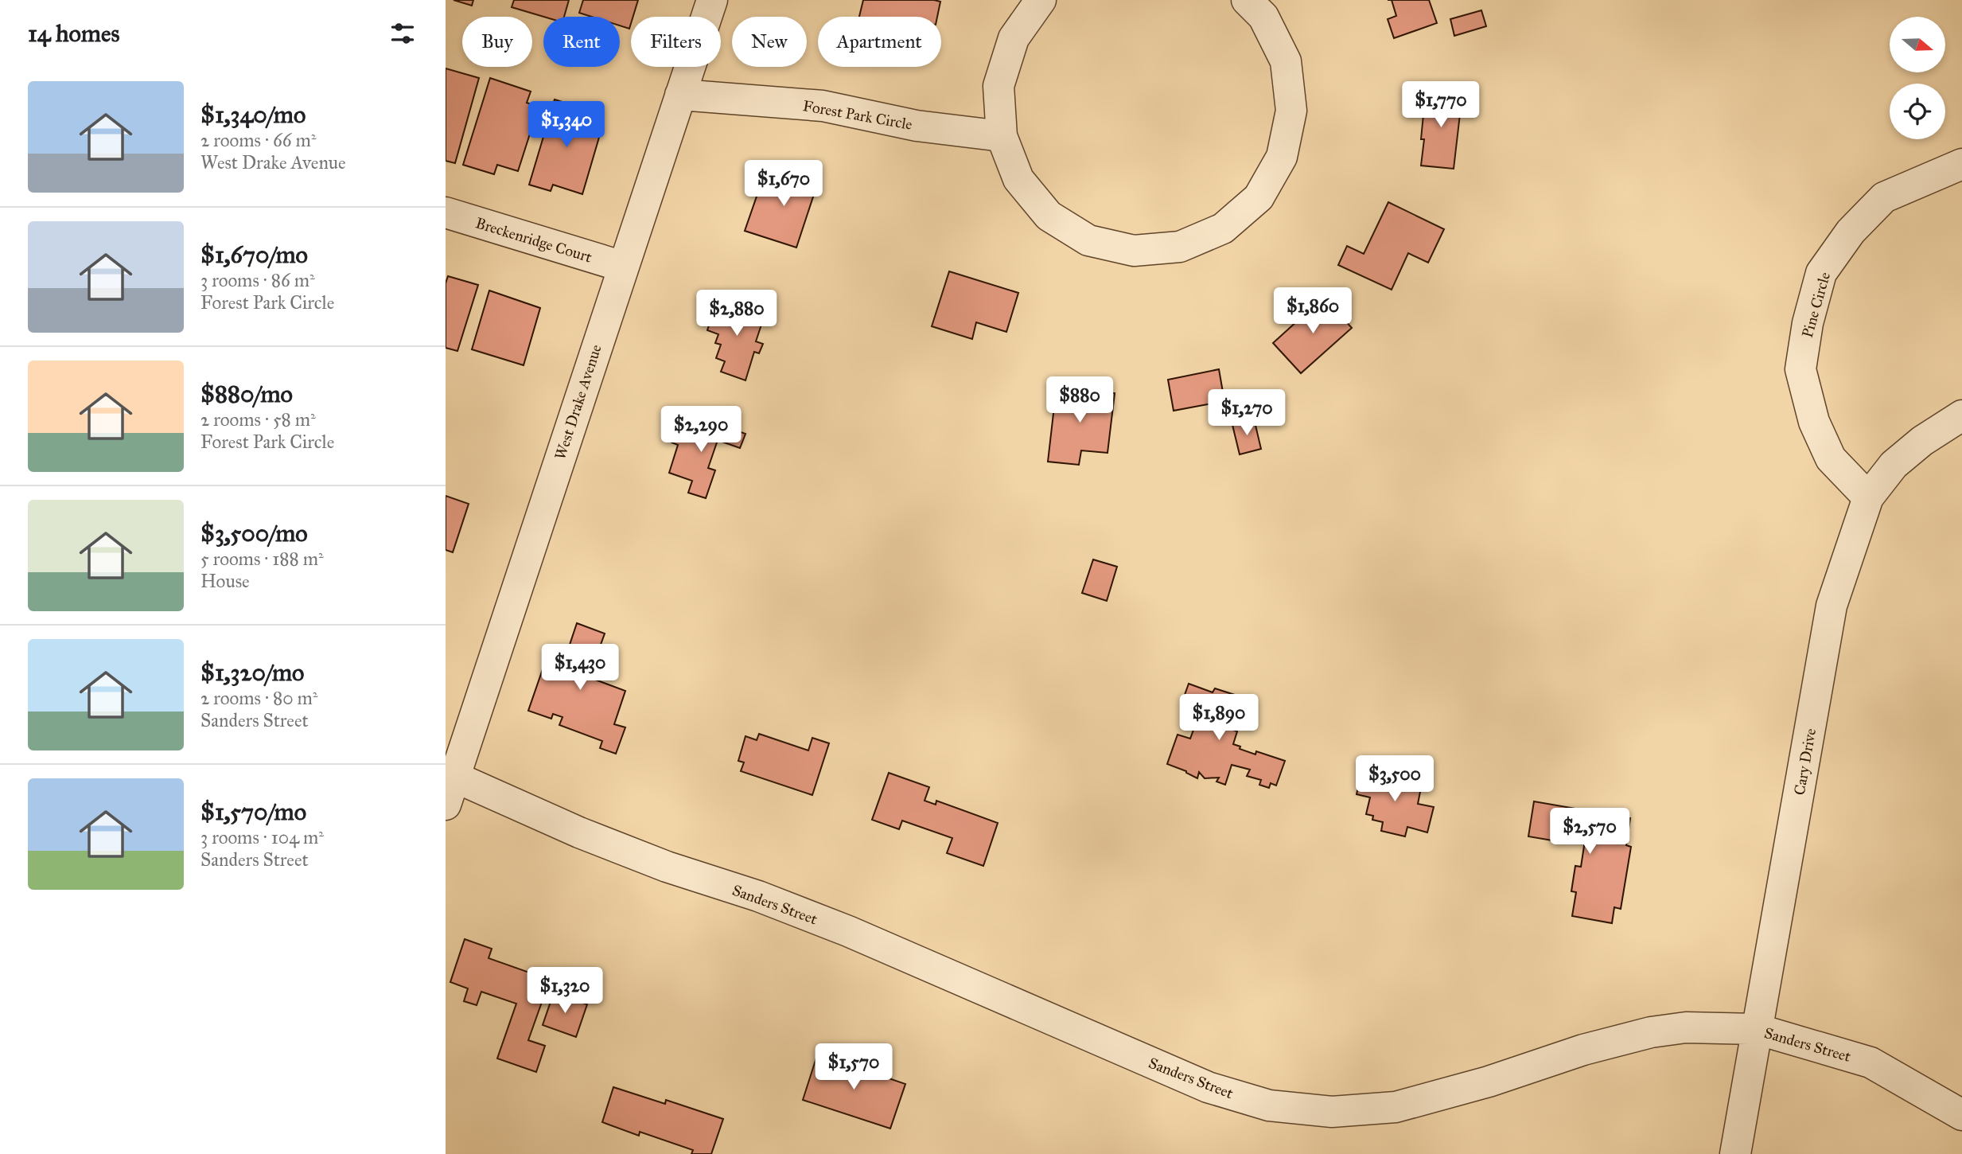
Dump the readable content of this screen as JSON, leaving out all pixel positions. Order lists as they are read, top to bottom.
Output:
{
  "streets": {
    "street": [
      "Forest Park Circle",
      "Breckenridge Court",
      "Pine Circle",
      "West Drake Avenue",
      "Cary Drive",
      "Sanders Street"
    ]
  },
  "crossings": [
    ["Forest Park Circle", "West Drake Avenue"],
    ["Breckenridge Court", "West Drake Avenue"],
    ["Pine Circle", "Cary Drive"],
    ["West Drake Avenue", "Sanders Street"],
    ["Cary Drive", "Sanders Street"]
  ],
  "north": "right",
  "page": {
    "heading": "14 homes",
    "chip": [
      "Buy",
      "Rent",
      "Filters",
      "New",
      "Apartment"
    ],
    "list": [
      {
        "name": "$1,340/mo",
        "note": "2 rooms · 66 m² · West Drake Avenue"
      },
      {
        "name": "$1,670/mo",
        "note": "3 rooms · 86 m² · Forest Park Circle"
      },
      {
        "name": "$880/mo",
        "note": "2 rooms · 58 m² · Forest Park Circle"
      },
      {
        "name": "$3,500/mo",
        "note": "5 rooms · 188 m² · House"
      },
      {
        "name": "$1,320/mo",
        "note": "2 rooms · 80 m² · Sanders Street"
      },
      {
        "name": "$1,570/mo",
        "note": "3 rooms · 104 m² · Sanders Street"
      }
    ],
    "price": [
      "$1,770",
      "$1,340",
      "$1,670",
      "$1,860",
      "$2,880",
      "$880",
      "$1,270",
      "$2,290",
      "$1,430",
      "$1,890",
      "$3,500",
      "$2,570",
      "$1,320",
      "$1,570"
    ]
  }
}
